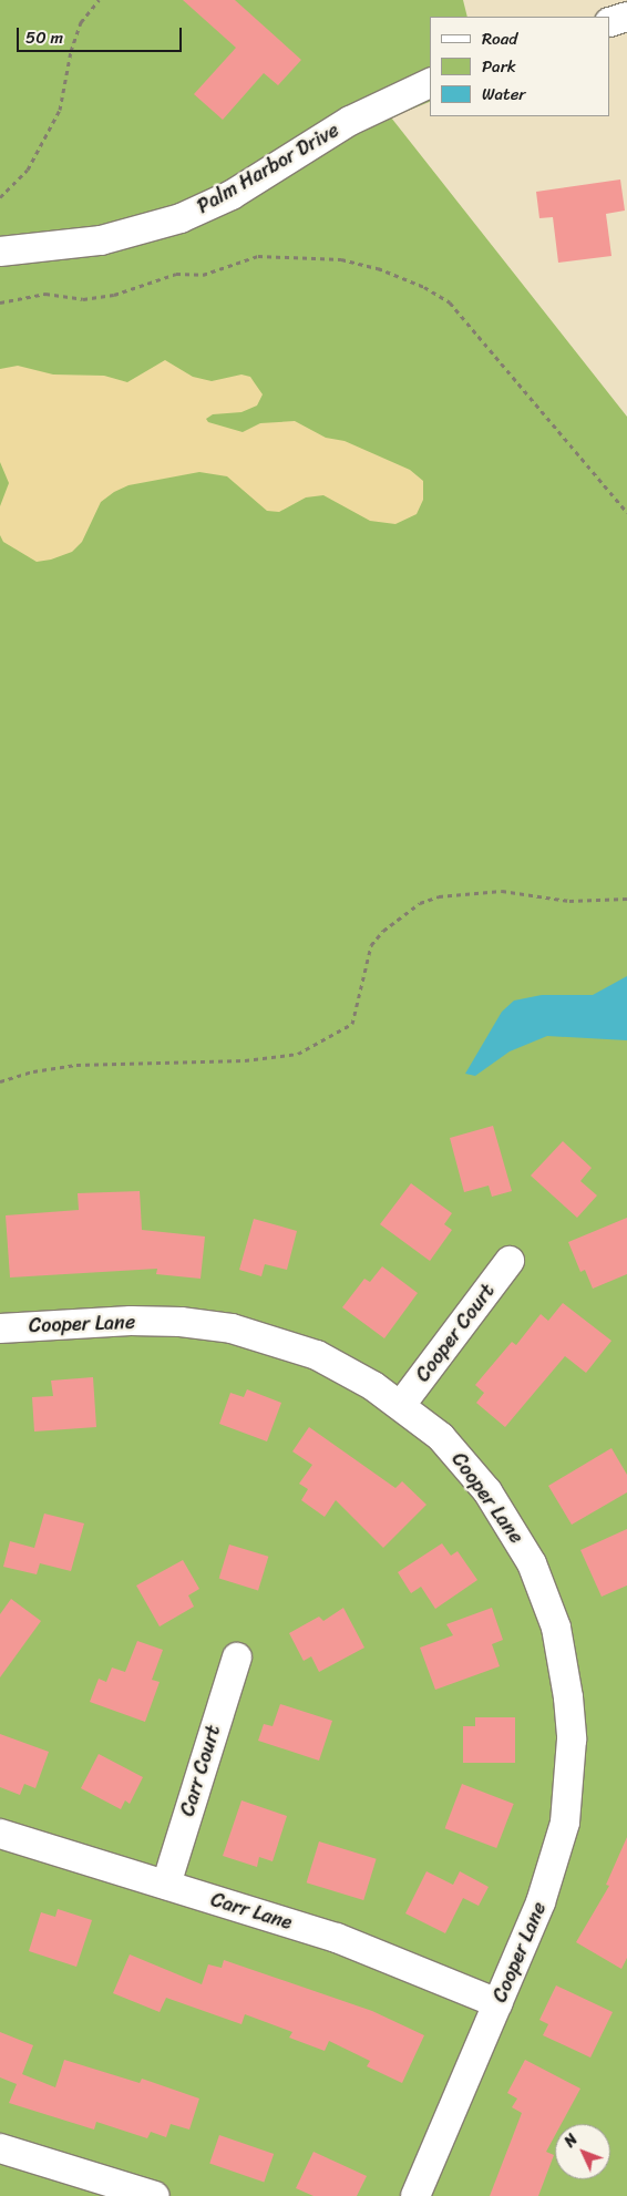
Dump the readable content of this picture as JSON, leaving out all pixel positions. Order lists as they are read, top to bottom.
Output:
{
  "streets": {
    "street": [
      "Palm Harbor Drive",
      "Cooper Lane",
      "Cooper Court",
      "Carr Court",
      "Carr Lane"
    ]
  },
  "crossings": [
    ["Cooper Lane", "Cooper Court"],
    ["Cooper Lane", "Carr Lane"],
    ["Carr Court", "Carr Lane"]
  ],
  "legend": ["Road", "Park", "Water"],
  "scale_bar": "50 m",
  "north": "top left"
}
